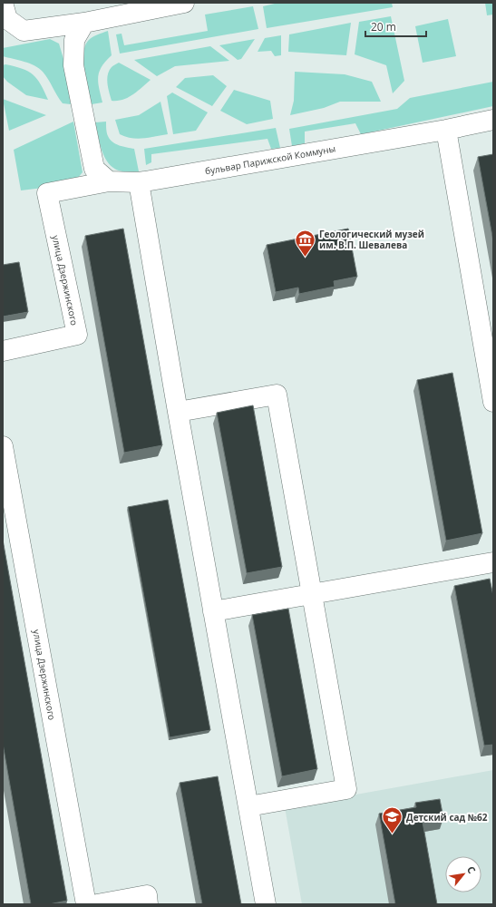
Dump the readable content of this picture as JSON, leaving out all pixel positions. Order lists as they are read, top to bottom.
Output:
{
  "streets": {
    "street": ["бульвар Парижской Коммуны", "улица Дзержинского"]
  },
  "crossings": [
    ["бульвар Парижской Коммуны", "улица Дзержинского"]
  ],
  "places": {
    "museum": ["Геологический музей им. В.П. Шевалева"],
    "school or university": ["Детский сад №62"]
  },
  "scale_bar": "20 m",
  "north": "top right"
}
